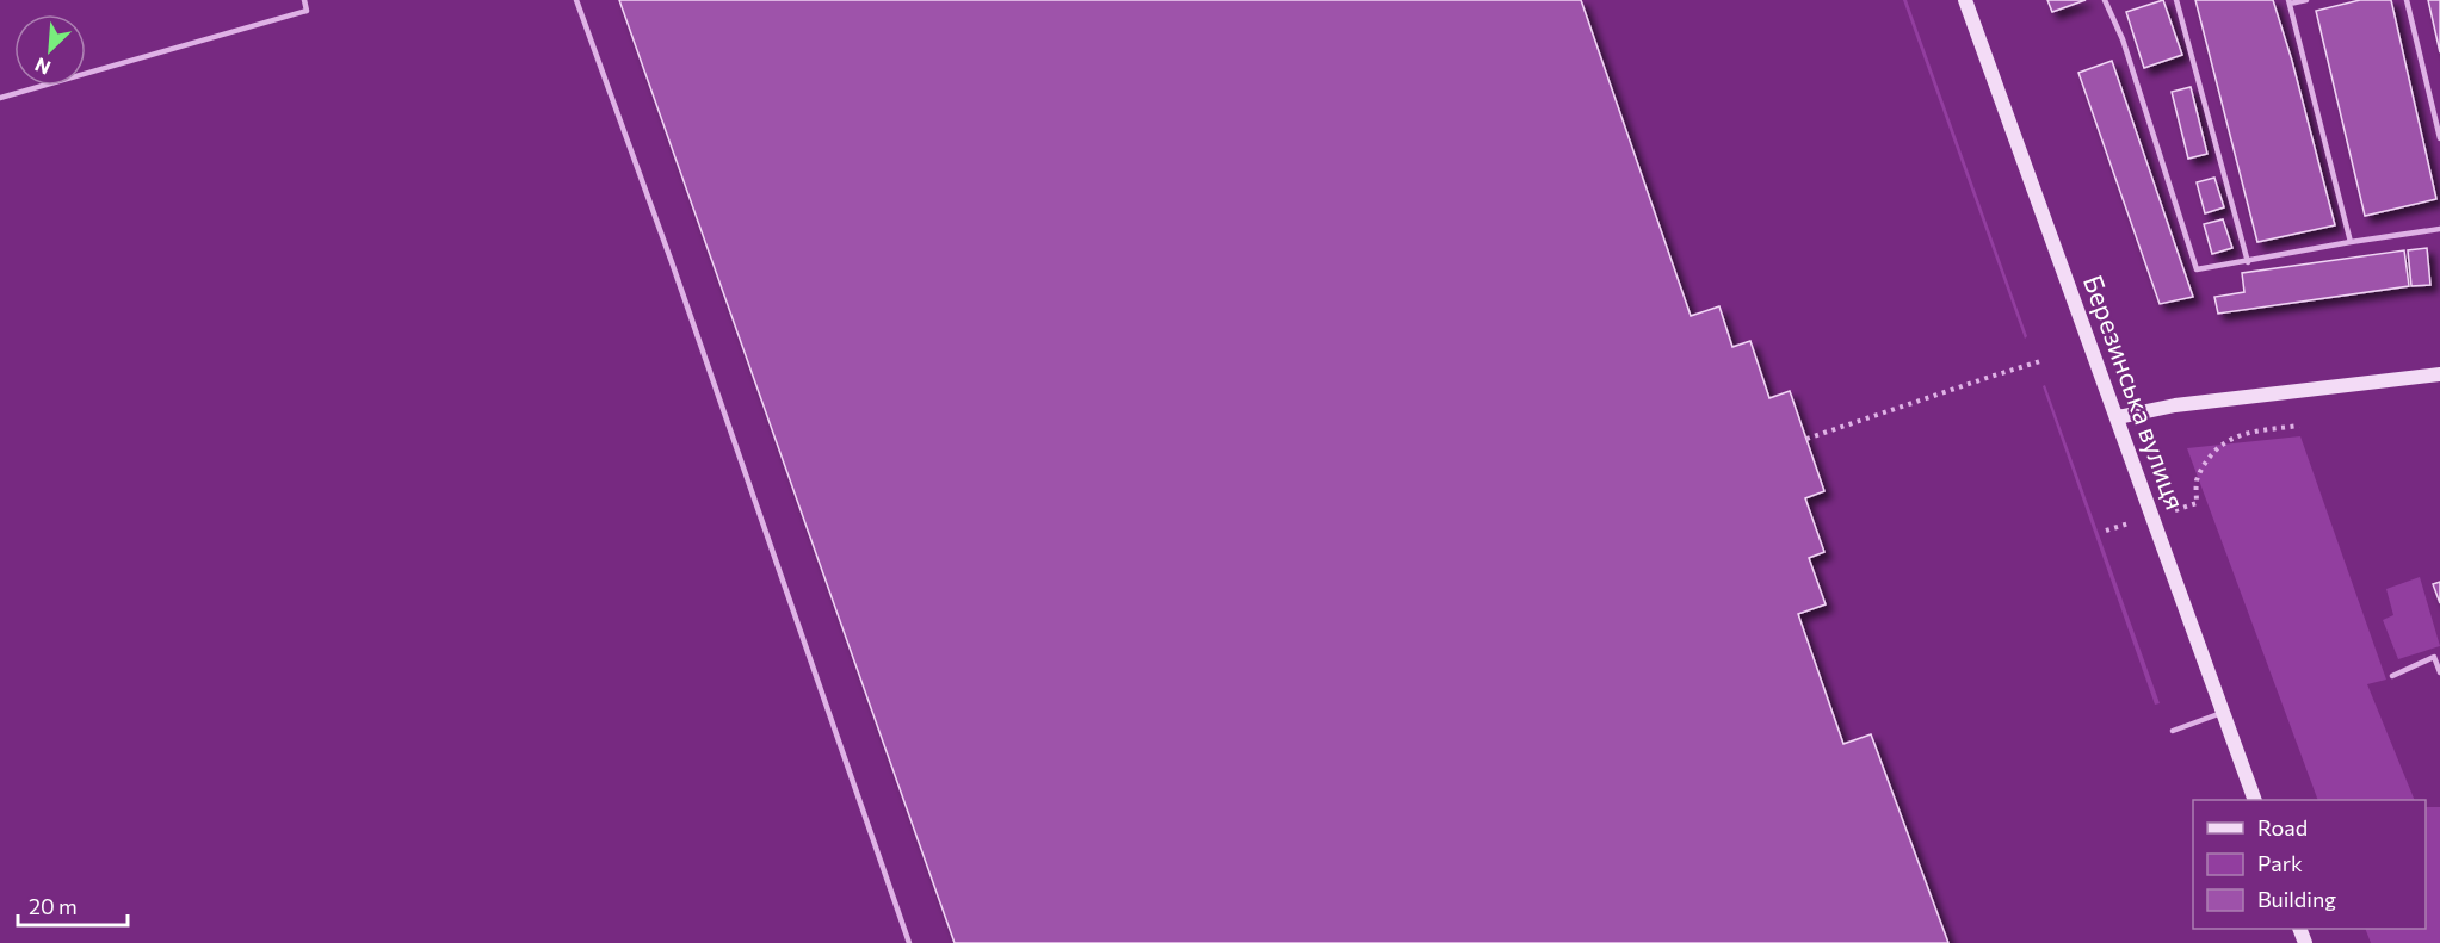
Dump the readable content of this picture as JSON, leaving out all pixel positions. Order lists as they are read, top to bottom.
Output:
{
  "streets": {
    "street": ["Березинська вулиця"]
  },
  "legend": ["Road", "Park", "Building"],
  "scale_bar": "20 m",
  "north": "bottom left"
}
